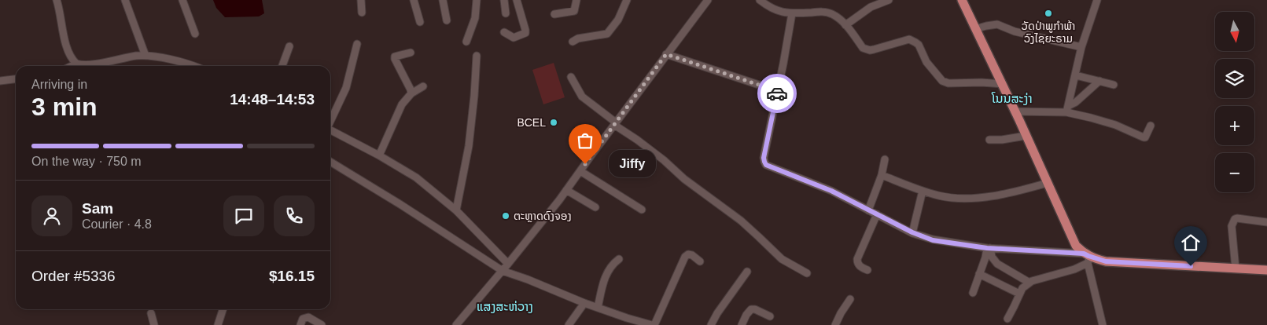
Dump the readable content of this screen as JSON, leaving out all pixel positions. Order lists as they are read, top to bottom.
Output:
{
  "districts": ["ໂນນສະງ່າ", "ແສງສະຫ່ວາງ"],
  "places": [
    "ວັດປ່າພູກຳພ້າ ວົງໄຊຍະຣາມ",
    "BCEL",
    "Jiffy",
    "ຕະຫຼາດດົງຈອງ"
  ],
  "north": "bottom",
  "page": {
    "map_buttons": ["+", "−"],
    "heading": ["3 min", "Arriving in", "14:48–14:53"],
    "panel": [
      "Sam",
      "Courier · 4.8",
      "Order #5336",
      "$16.15"
    ],
    "bar": "On the way · 750 m",
    "bubble": "Jiffy"
  }
}
